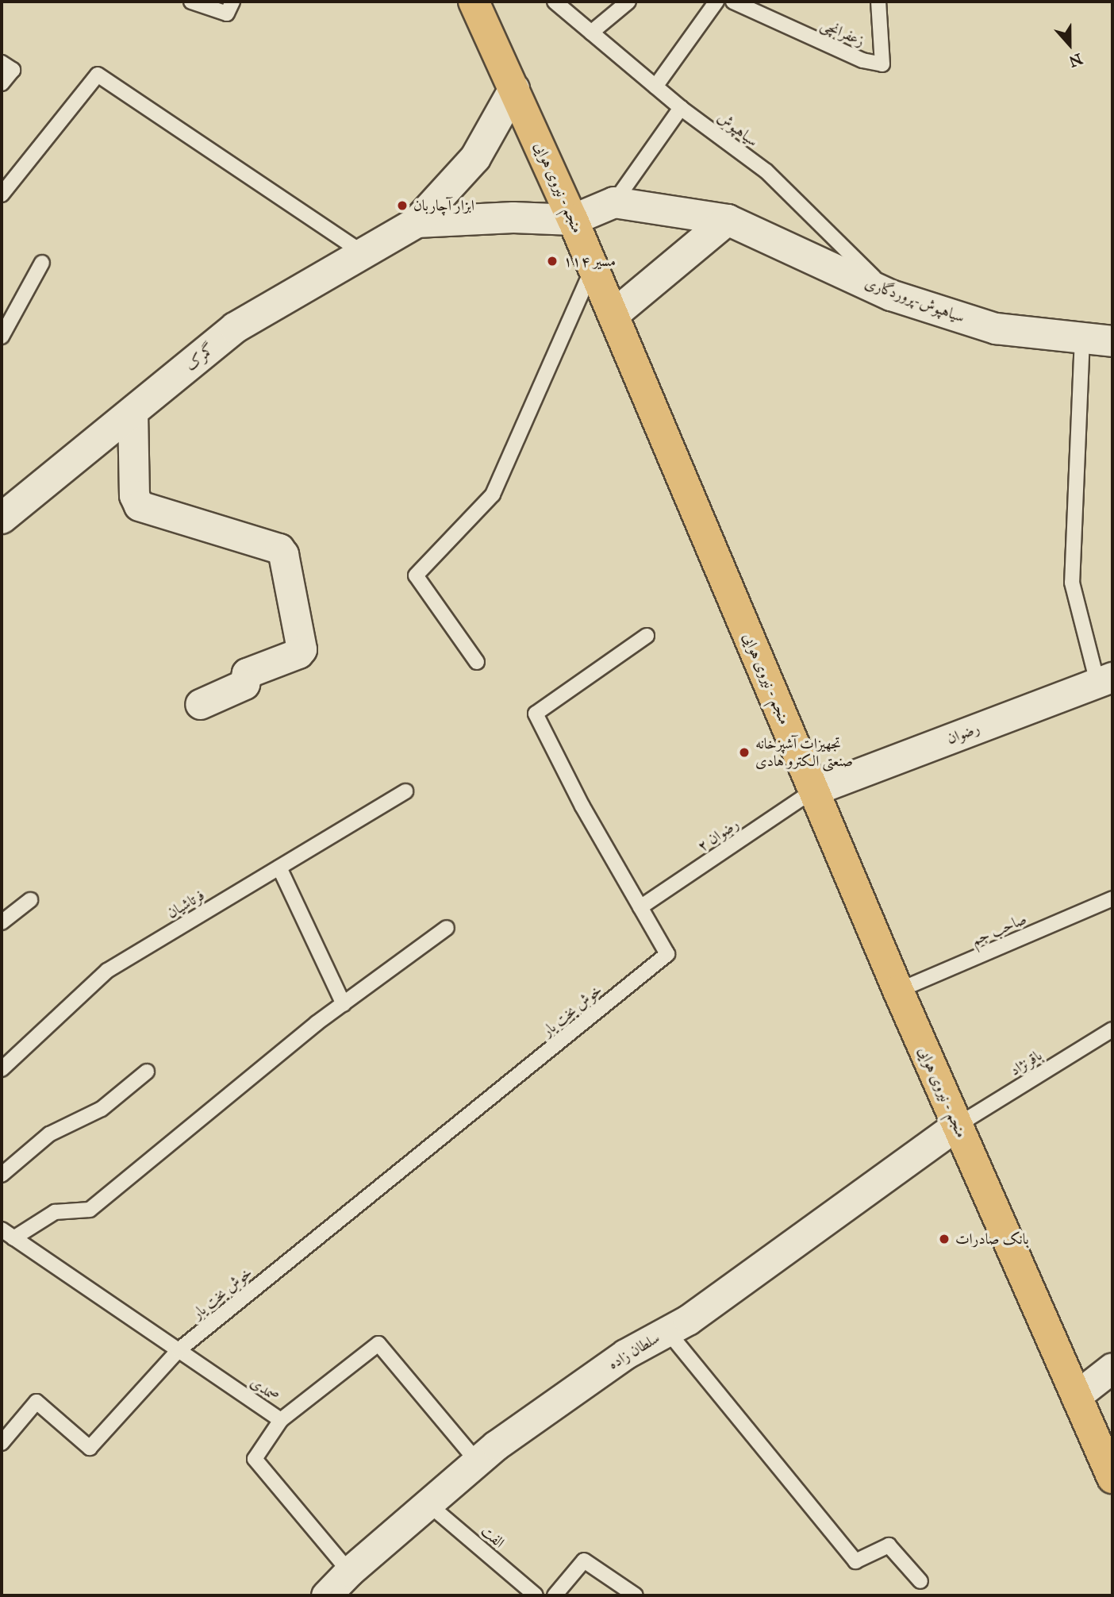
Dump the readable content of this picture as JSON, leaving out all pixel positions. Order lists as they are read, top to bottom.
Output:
{
  "streets": {
    "main road": ["منجم - نیروی هوایی"],
    "street": [
      "سیاهپوش-پروردگاری",
      "گمرک",
      "رضوان",
      "سلطان زاده"
    ],
    "lane": [
      "زعفرانچی",
      "سیاهپوش",
      "رضوان ۲",
      "فرتاشیان",
      "صاحب جم",
      "خوش بخت یار",
      "باقرنژاد",
      "صمدی",
      "الفت"
    ]
  },
  "crossings": [
    ["سیاهپوش", "سیاهپوش-پروردگاری"],
    ["منجم - نیروی هوایی", "گمرک"],
    ["منجم - نیروی هوایی", "رضوان"],
    ["منجم - نیروی هوایی", "رضوان ۲"],
    ["منجم - نیروی هوایی", "صاحب جم"],
    ["منجم - نیروی هوایی", "باقرنژاد"],
    ["منجم - نیروی هوایی", "سلطان زاده"],
    ["رضوان", "رضوان ۲"],
    ["رضوان ۲", "خوش بخت یار"],
    ["خوش بخت یار", "صمدی"],
    ["باقرنژاد", "سلطان زاده"],
    ["سلطان زاده", "صمدی"],
    ["سلطان زاده", "الفت"]
  ],
  "places": [
    "ابزار آچاربان",
    "مسیر ۱۱۴",
    "تجهیزات آشپزخانه صنعتی الکترو هادی",
    "بانک صادرات"
  ],
  "north": "bottom"
}
